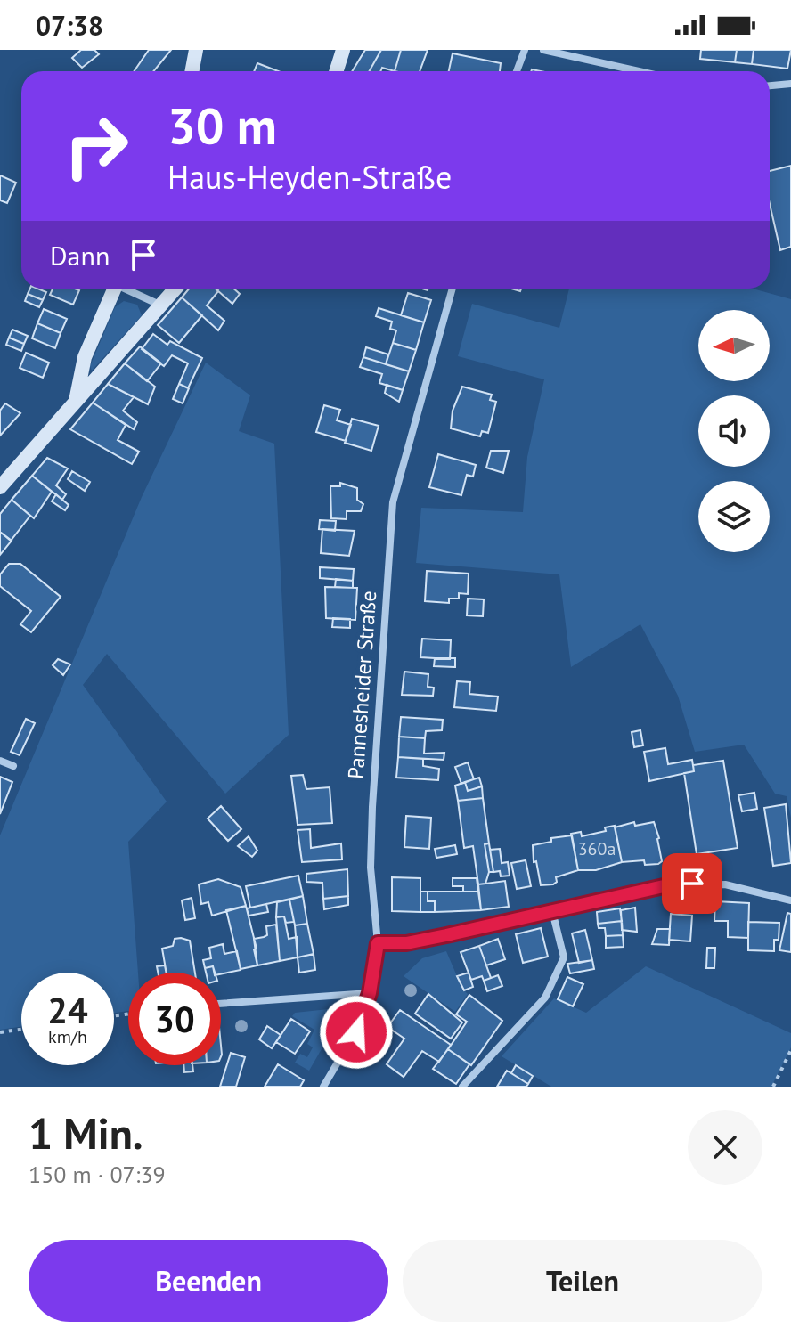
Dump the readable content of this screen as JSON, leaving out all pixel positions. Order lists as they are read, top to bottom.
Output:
{
  "streets": {
    "street": ["Pannesheider Straße"]
  },
  "house_numbers": ["360a"],
  "north": "left",
  "page": {
    "status": "07:38",
    "turn": ["30 m", "Haus-Heyden-Straße"],
    "then": "Dann",
    "speed": "24 km/h",
    "limit": "30",
    "heading": ["1 Min.", "150 m · 07:39"],
    "buttons": ["Beenden", "Teilen"]
  }
}
